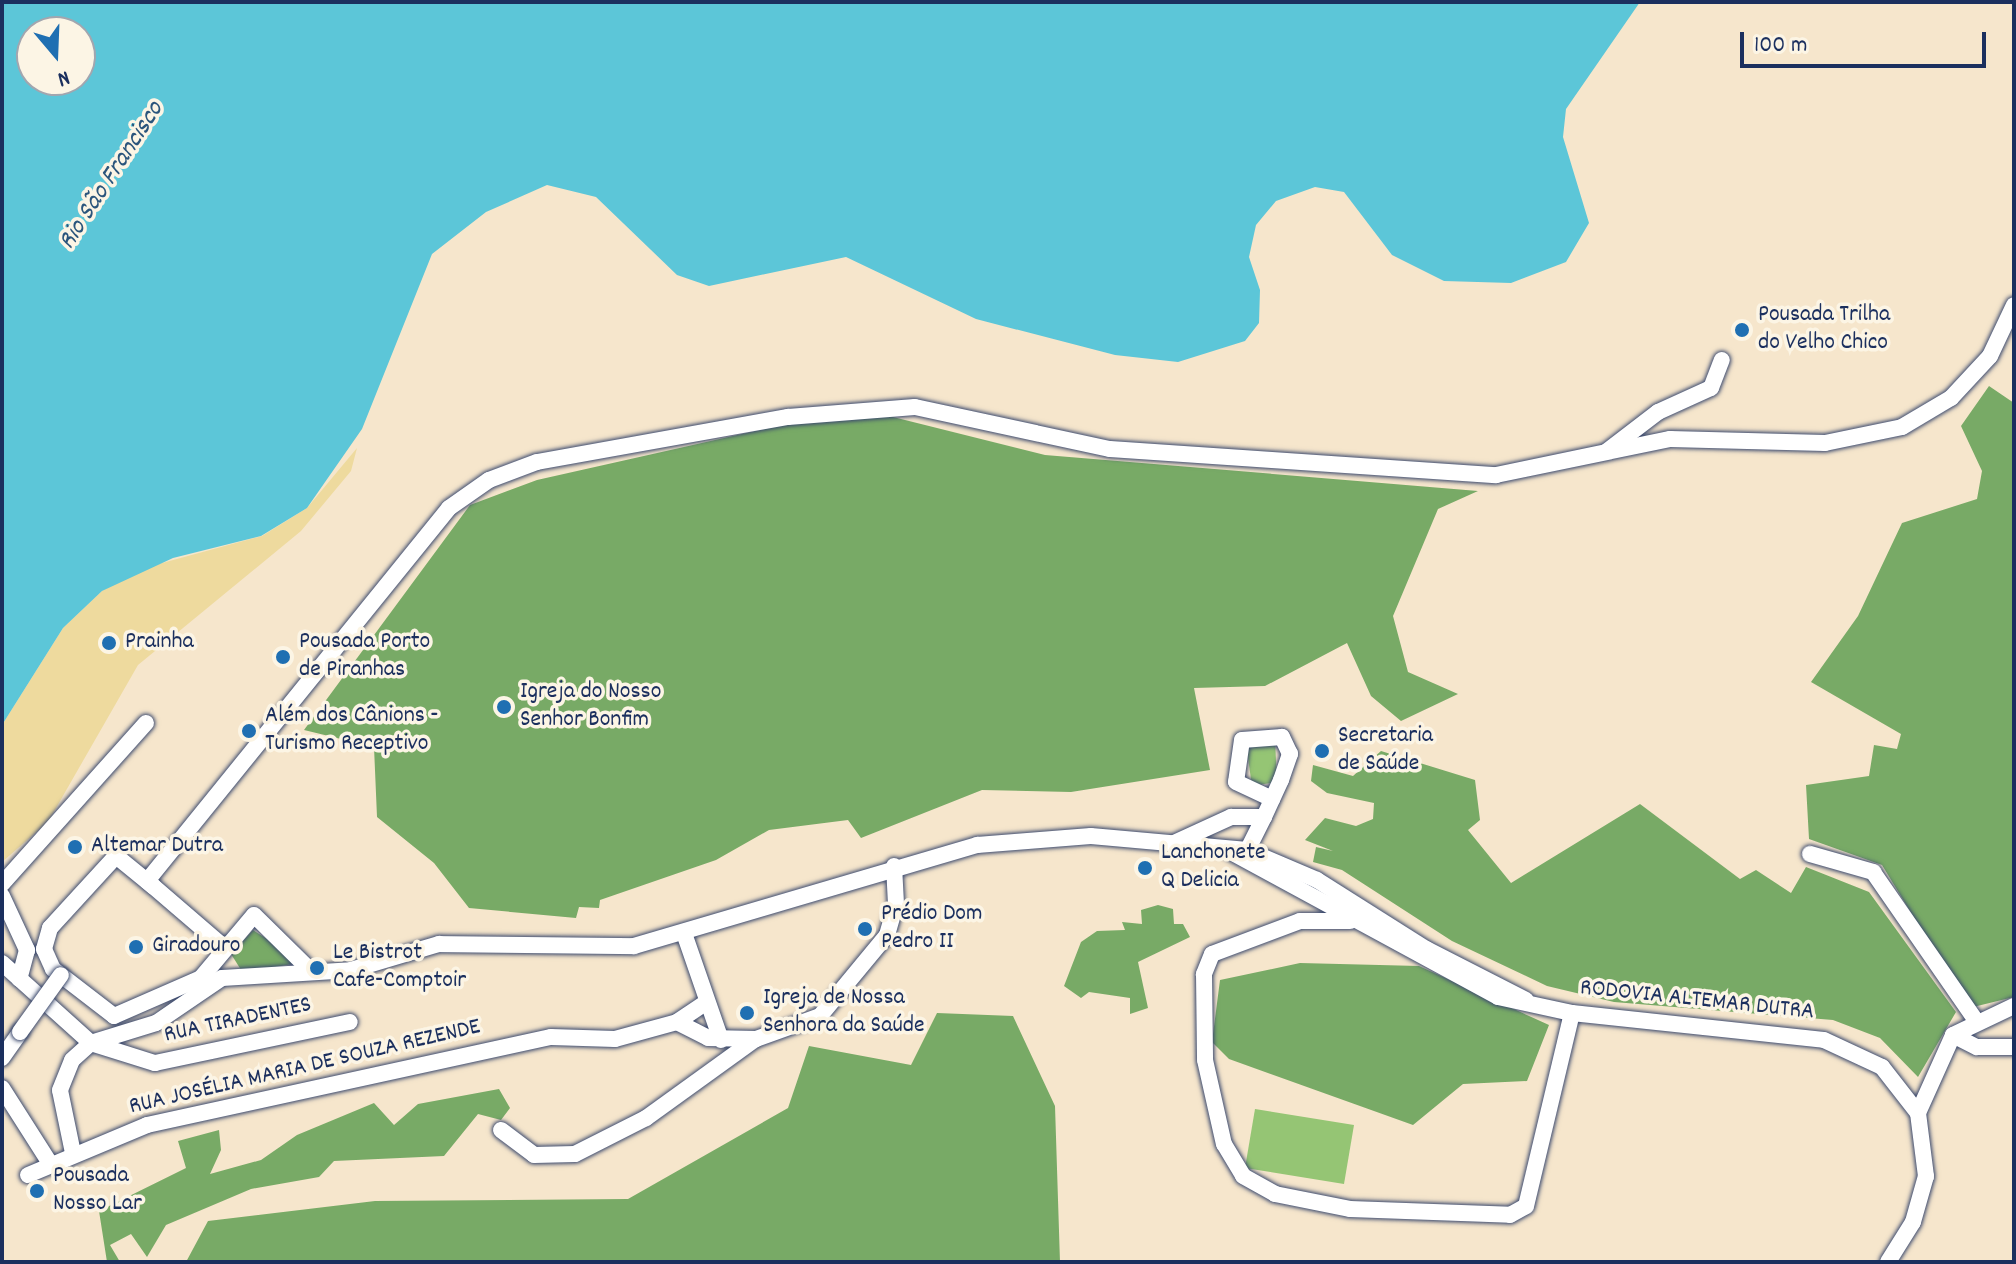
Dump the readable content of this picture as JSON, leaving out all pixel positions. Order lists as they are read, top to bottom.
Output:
{
  "streets": {
    "street": ["RODOVIA ALTEMAR DUTRA", "RUA TIRADENTES", "RUA JOSÉLIA MARIA DE SOUZA REZENDE"]
  },
  "water": ["Rio São Francisco"],
  "places": [
    "Pousada Trilha do Velho Chico",
    "Prainha",
    "Pousada Porto de Piranhas",
    "Igreja do Nosso Senhor Bonfim",
    "Além dos Cânions - Turismo Receptivo",
    "Secretaria de Saúde",
    "Altemar Dutra",
    "Lanchonete Q Delicia",
    "Prédio Dom Pedro II",
    "Giradouro",
    "Le Bistrot Cafe-Comptoir",
    "Igreja de Nossa Senhora da Saúde",
    "Pousada Nosso Lar"
  ],
  "scale_bar": "100 m",
  "north": "bottom"
}
